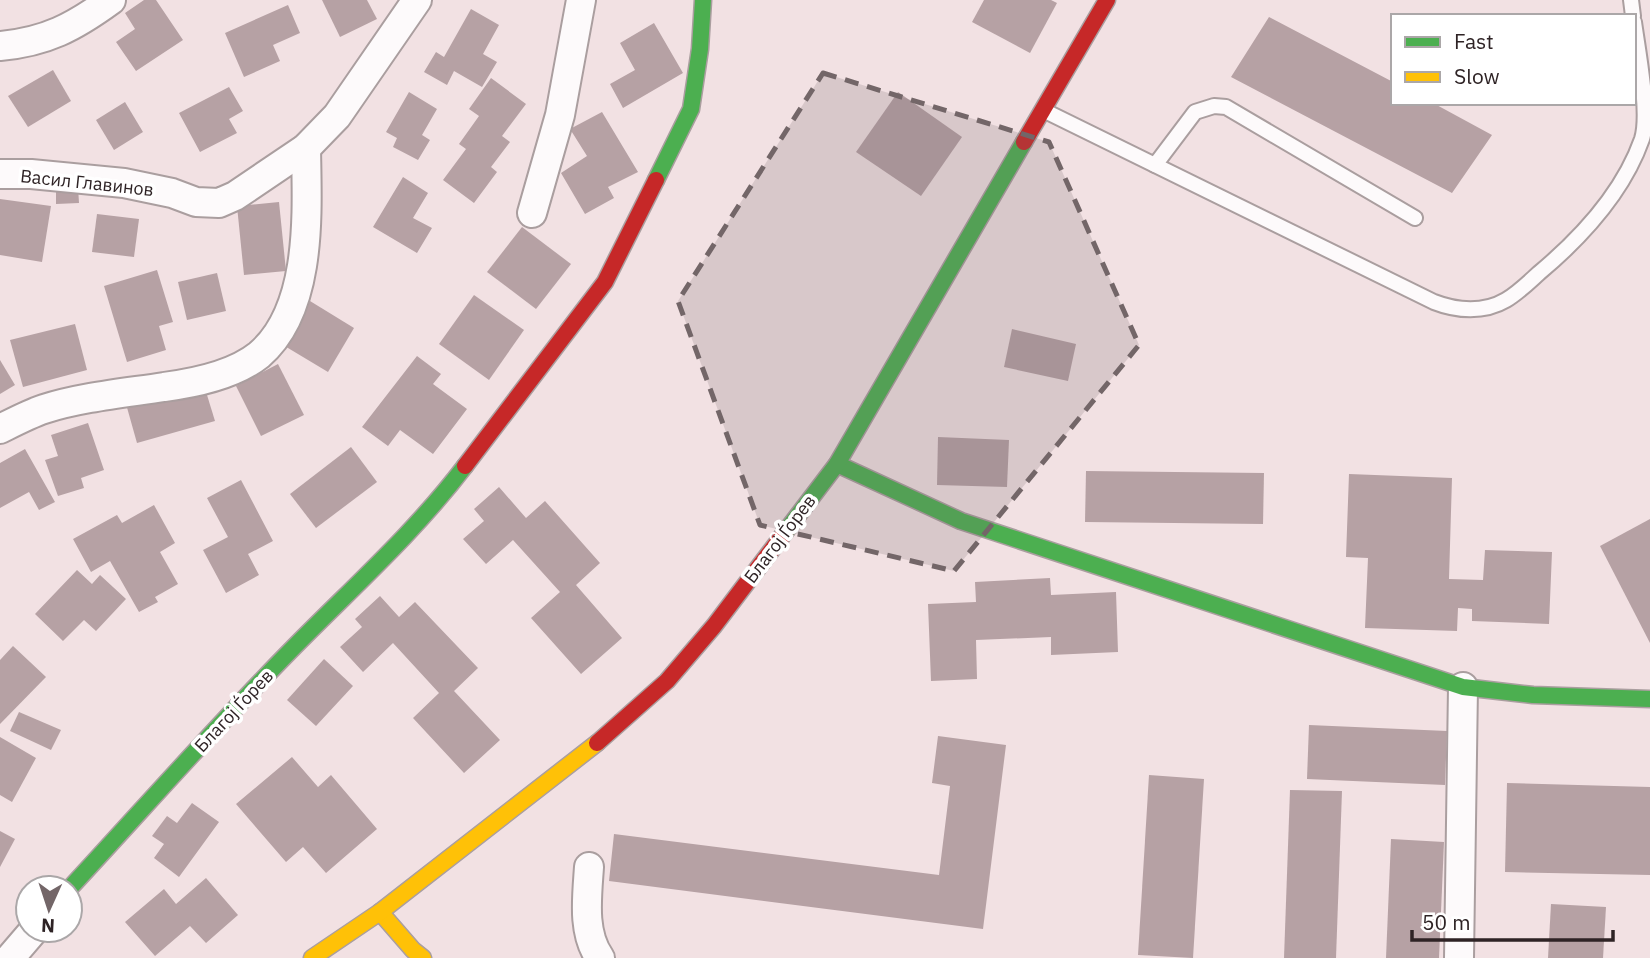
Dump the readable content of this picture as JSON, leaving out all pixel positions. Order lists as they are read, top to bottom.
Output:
{
  "streets": {
    "street": ["Васил Главинов", "Благој Ѓорев"]
  },
  "legend": ["Fast", "Slow"],
  "scale_bar": "50 m",
  "north": "bottom"
}
